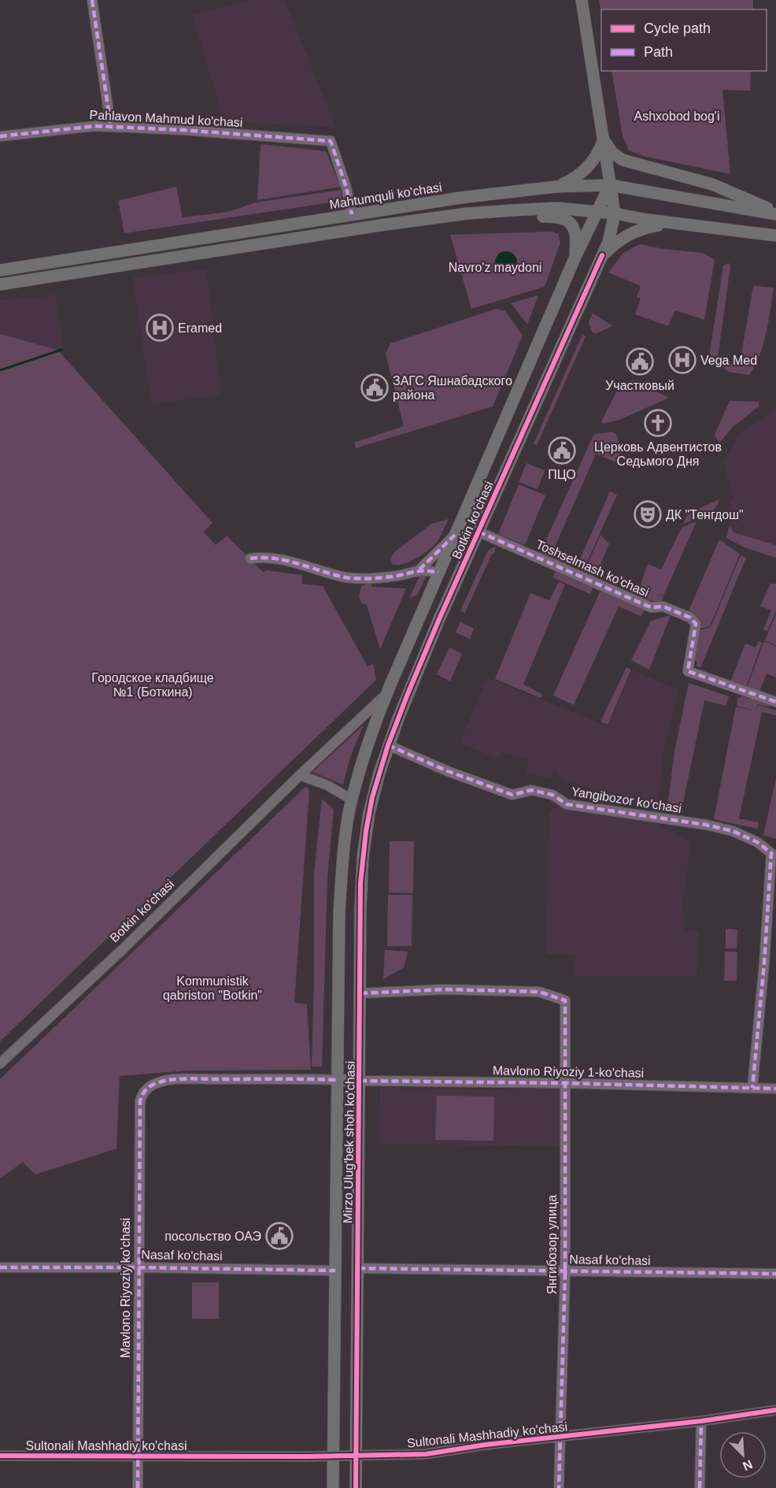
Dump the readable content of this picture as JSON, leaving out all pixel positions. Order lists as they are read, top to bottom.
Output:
{
  "streets": {
    "main road": ["Mahtumquli ko'chasi", "Botkin ko'chasi", "Mirzo Ulug'bek shoh ko'chasi"],
    "street": [
      "Pahlavon Mahmud ko'chasi",
      "Toshselmash ko'chasi",
      "Yangibozor ko'chasi",
      "Mavlono Riyoziy 1-ko'chasi",
      "Янгибозор улица",
      "Nasaf ko'chasi",
      "Mavlono Riyoziy ko'chasi",
      "Sultonali Mashhadiy ko'chasi"
    ]
  },
  "crossings": [
    ["Pahlavon Mahmud ko'chasi", "Mahtumquli ko'chasi"],
    ["Mahtumquli ko'chasi", "Botkin ko'chasi"],
    ["Botkin ko'chasi", "Toshselmash ko'chasi"],
    ["Botkin ko'chasi", "Yangibozor ko'chasi"],
    ["Botkin ko'chasi", "Mirzo Ulug'bek shoh ko'chasi"],
    ["Yangibozor ko'chasi", "Mavlono Riyoziy 1-ko'chasi"],
    ["Mavlono Riyoziy 1-ko'chasi", "Mirzo Ulug'bek shoh ko'chasi"],
    ["Mavlono Riyoziy 1-ko'chasi", "Янгибозор улица"],
    ["Mirzo Ulug'bek shoh ko'chasi", "Янгибозор улица"],
    ["Mirzo Ulug'bek shoh ko'chasi", "Nasaf ko'chasi"],
    ["Mirzo Ulug'bek shoh ko'chasi", "Mavlono Riyoziy ko'chasi"],
    ["Mirzo Ulug'bek shoh ko'chasi", "Sultonali Mashhadiy ko'chasi"],
    ["Янгибозор улица", "Nasaf ko'chasi"],
    ["Янгибозор улица", "Sultonali Mashhadiy ko'chasi"],
    ["Nasaf ko'chasi", "Mavlono Riyoziy ko'chasi"],
    ["Mavlono Riyoziy ko'chasi", "Sultonali Mashhadiy ko'chasi"]
  ],
  "parks": [
    "Ashxobod bog'i",
    "Navro'z maydoni",
    "Городское кладбище №1 (Боткина)",
    "Kommunistik qabriston \"Botkin\""
  ],
  "places": {
    "hospital": ["Eramed", "Vega Med"],
    "public building": [
      "Участковый",
      "ЗАГС Яшнабадского района",
      "ПЦО",
      "посольство ОАЭ"
    ],
    "church": ["Церковь Адвентистов Седьмого Дня"],
    "theatre": ["ДК \"Тенгдош\""]
  },
  "legend": ["Cycle path", "Path"],
  "north": "bottom right"
}
